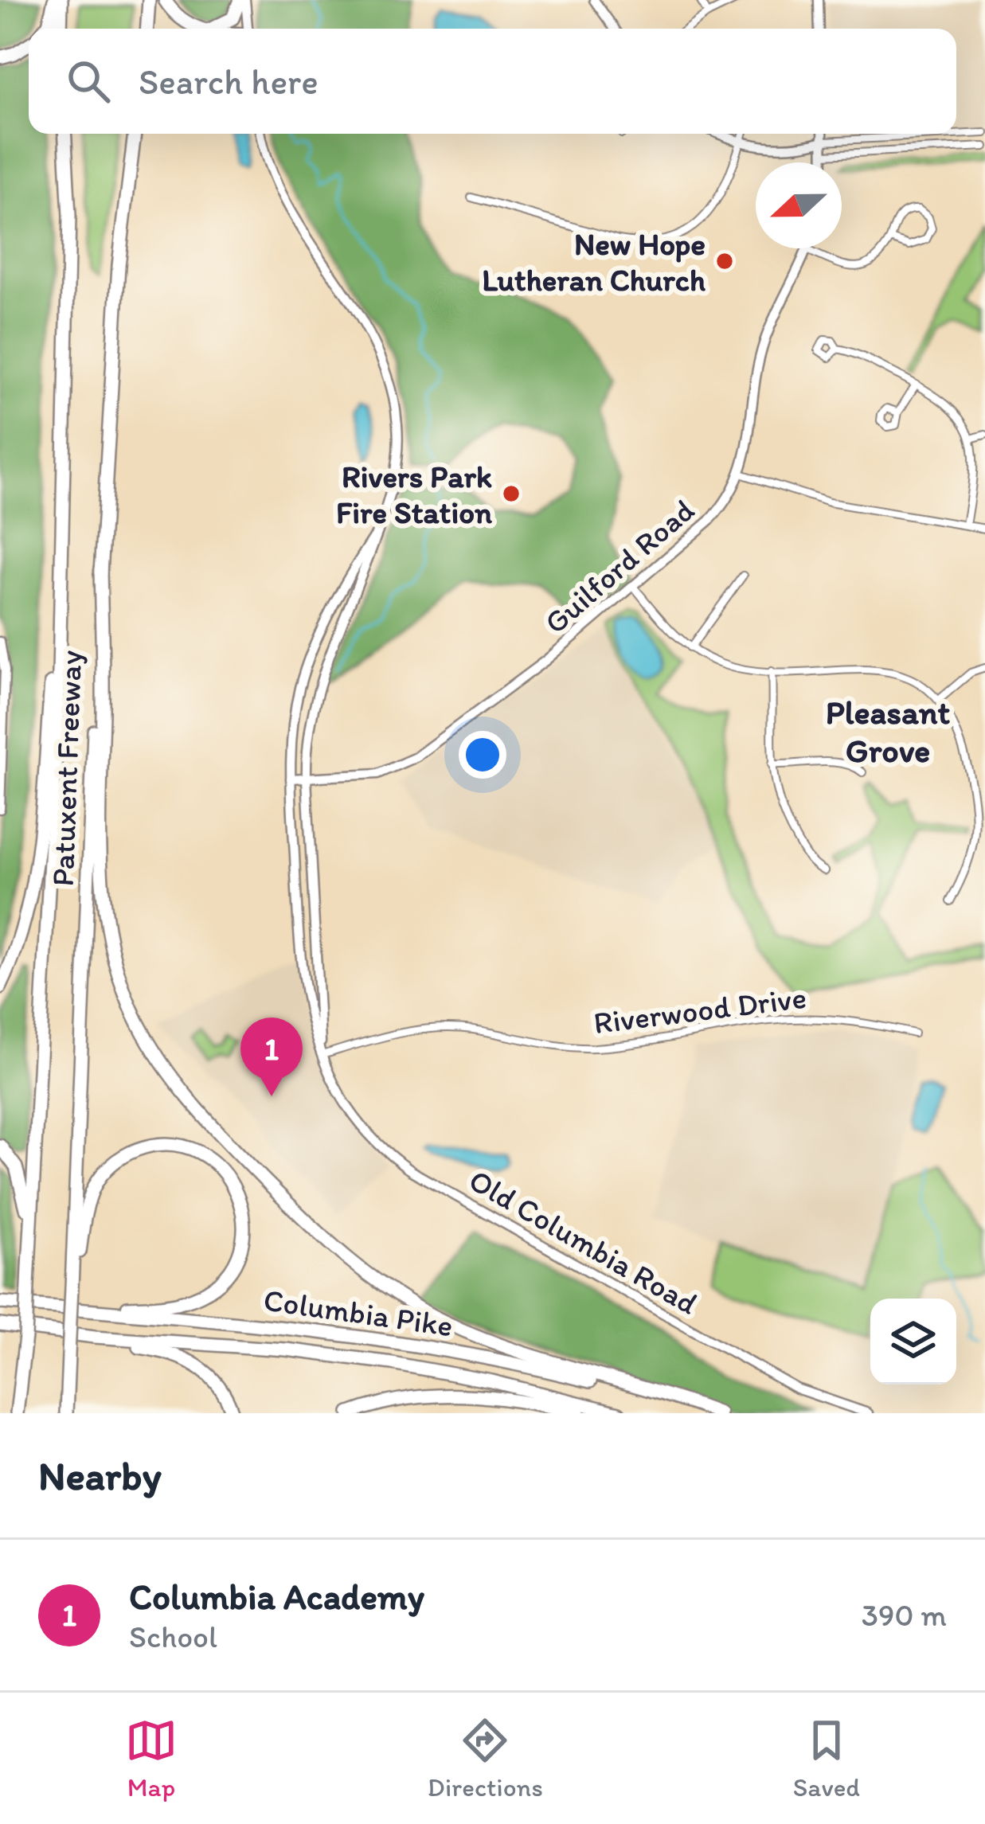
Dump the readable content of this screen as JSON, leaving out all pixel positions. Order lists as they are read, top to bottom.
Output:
{
  "streets": {
    "highway": ["Patuxent Freeway", "Columbia Pike"],
    "street": ["Guilford Road", "Riverwood Drive", "Old Columbia Road"]
  },
  "crossings": [
    ["Guilford Road", "Old Columbia Road"],
    ["Patuxent Freeway", "Columbia Pike"],
    ["Riverwood Drive", "Old Columbia Road"]
  ],
  "districts": ["Pleasant Grove"],
  "places": ["New Hope Lutheran Church", "Rivers Park Fire Station"],
  "north": "left",
  "page": {
    "search": "Search here",
    "pins": "1",
    "heading": "Nearby",
    "list": [
      {
        "mark": "1",
        "name": "Columbia Academy",
        "note": "School",
        "value": "390 m"
      }
    ],
    "nav": ["Map", "Directions", "Saved"]
  }
}
